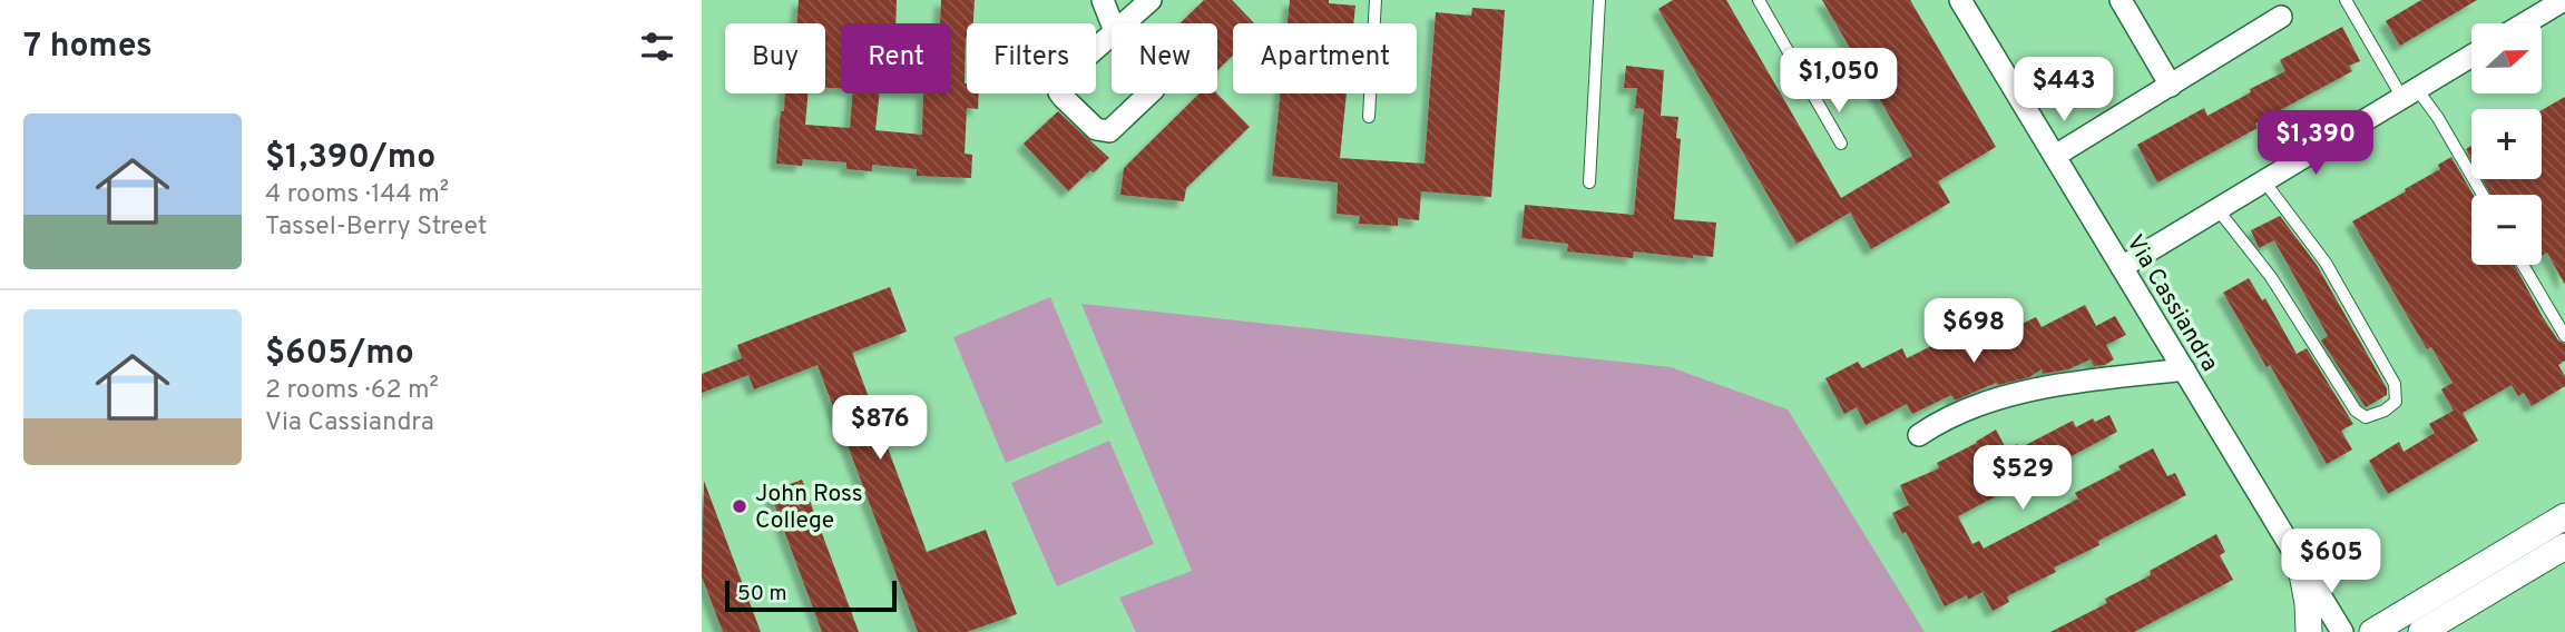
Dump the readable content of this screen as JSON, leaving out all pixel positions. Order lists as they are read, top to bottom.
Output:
{
  "streets": {
    "street": ["Via Cassiandra"]
  },
  "places": ["John Ross College"],
  "scale_bar": "50 m",
  "north": "right",
  "page": {
    "heading": "7 homes",
    "map_buttons": ["+", "−"],
    "chip": [
      "Buy",
      "Rent",
      "Filters",
      "New",
      "Apartment"
    ],
    "price": [
      "$1,050",
      "$443",
      "$1,390",
      "$698",
      "$876",
      "$529",
      "$605"
    ],
    "list": [
      {
        "name": "$1,390/mo",
        "note": "4 rooms · 144 m² · Tassel-Berry Street"
      },
      {
        "name": "$605/mo",
        "note": "2 rooms · 62 m² · Via Cassiandra"
      }
    ],
    "scale": "50 m"
  }
}
